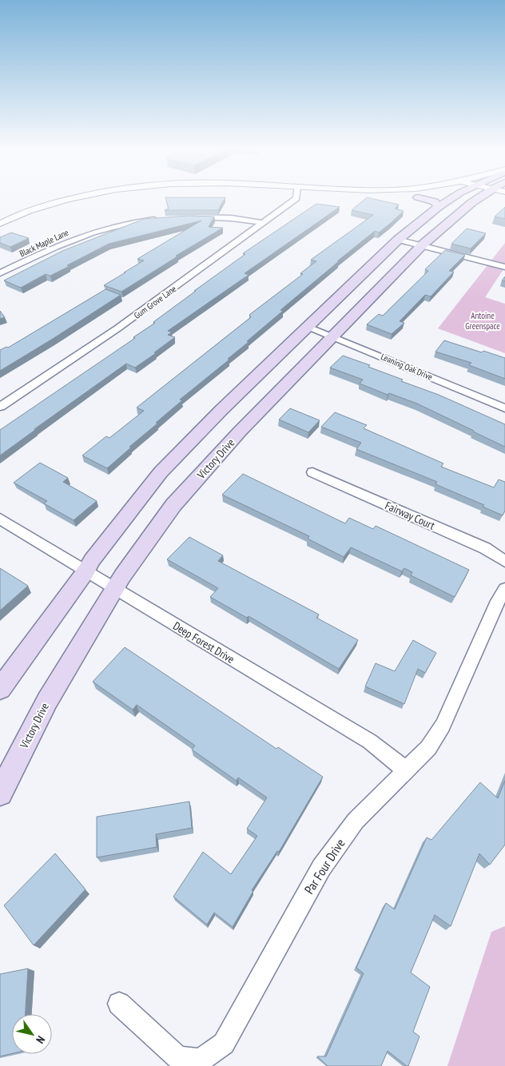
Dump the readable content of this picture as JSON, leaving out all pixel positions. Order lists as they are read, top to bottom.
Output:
{
  "streets": {
    "main road": ["Victory Drive"],
    "street": [
      "Black Maple Lane",
      "Gum Grove Lane",
      "Leaning Oak Drive",
      "Fairway Court",
      "Deep Forest Drive",
      "Par Four Drive"
    ]
  },
  "crossings": [
    ["Leaning Oak Drive", "Victory Drive"],
    ["Victory Drive", "Deep Forest Drive"],
    ["Deep Forest Drive", "Par Four Drive"]
  ],
  "parks": ["Antoine Greenspace"],
  "north": "bottom right"
}
